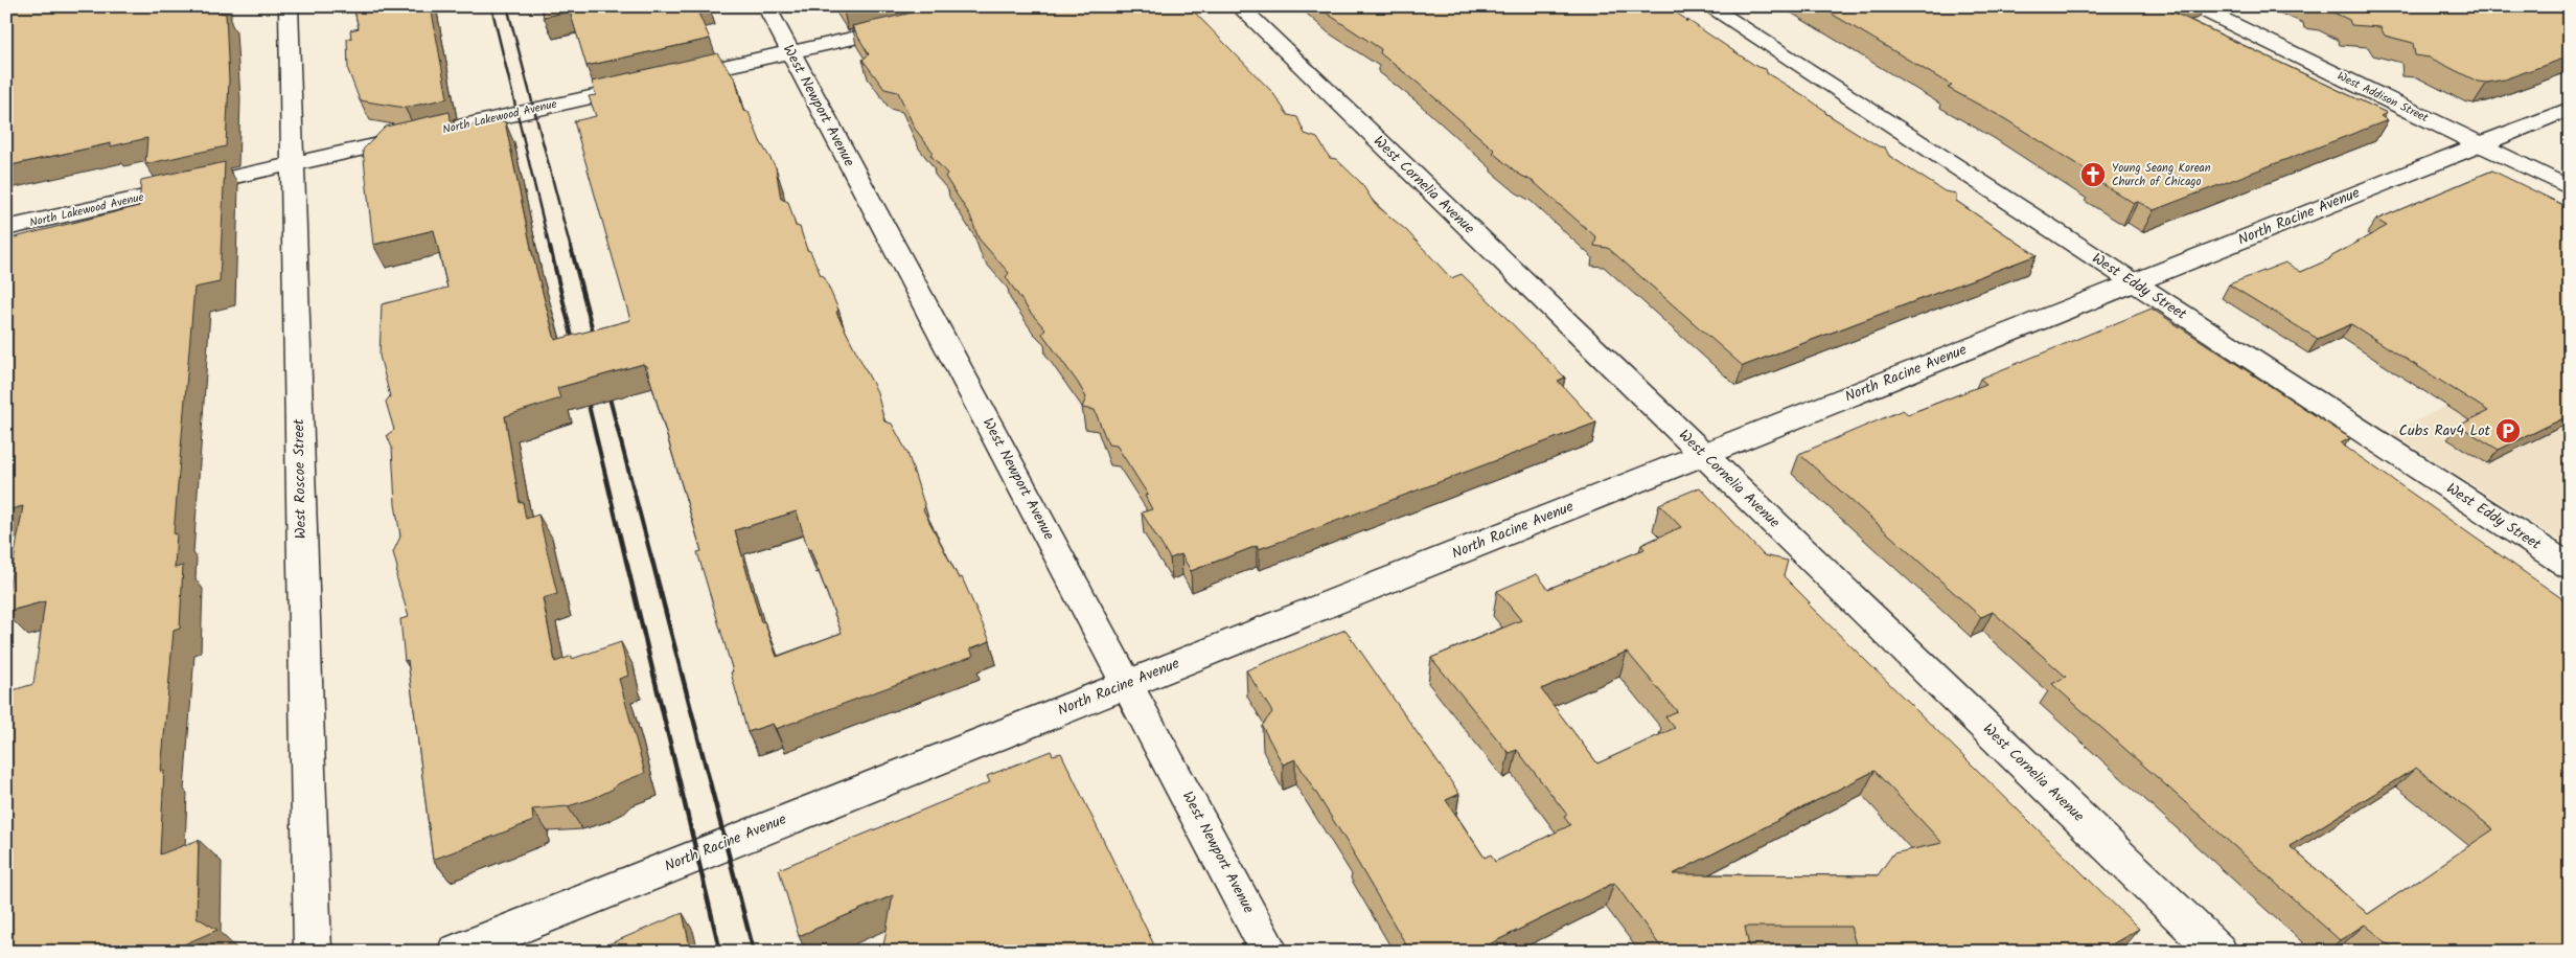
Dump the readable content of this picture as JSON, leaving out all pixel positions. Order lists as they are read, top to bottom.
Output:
{
  "streets": {
    "street": [
      "West Addison Street",
      "West Newport Avenue",
      "North Lakewood Avenue",
      "West Cornelia Avenue",
      "North Racine Avenue",
      "West Eddy Street",
      "West Roscoe Street"
    ]
  },
  "crossings": [
    ["West Addison Street", "North Racine Avenue"],
    ["West Newport Avenue", "North Racine Avenue"],
    ["North Lakewood Avenue", "West Roscoe Street"],
    ["West Cornelia Avenue", "North Racine Avenue"],
    ["North Racine Avenue", "West Eddy Street"]
  ],
  "places": {
    "church": ["Young Seang Korean Church of Chicago"],
    "parking": ["Cubs Rav4 Lot"]
  }
}
